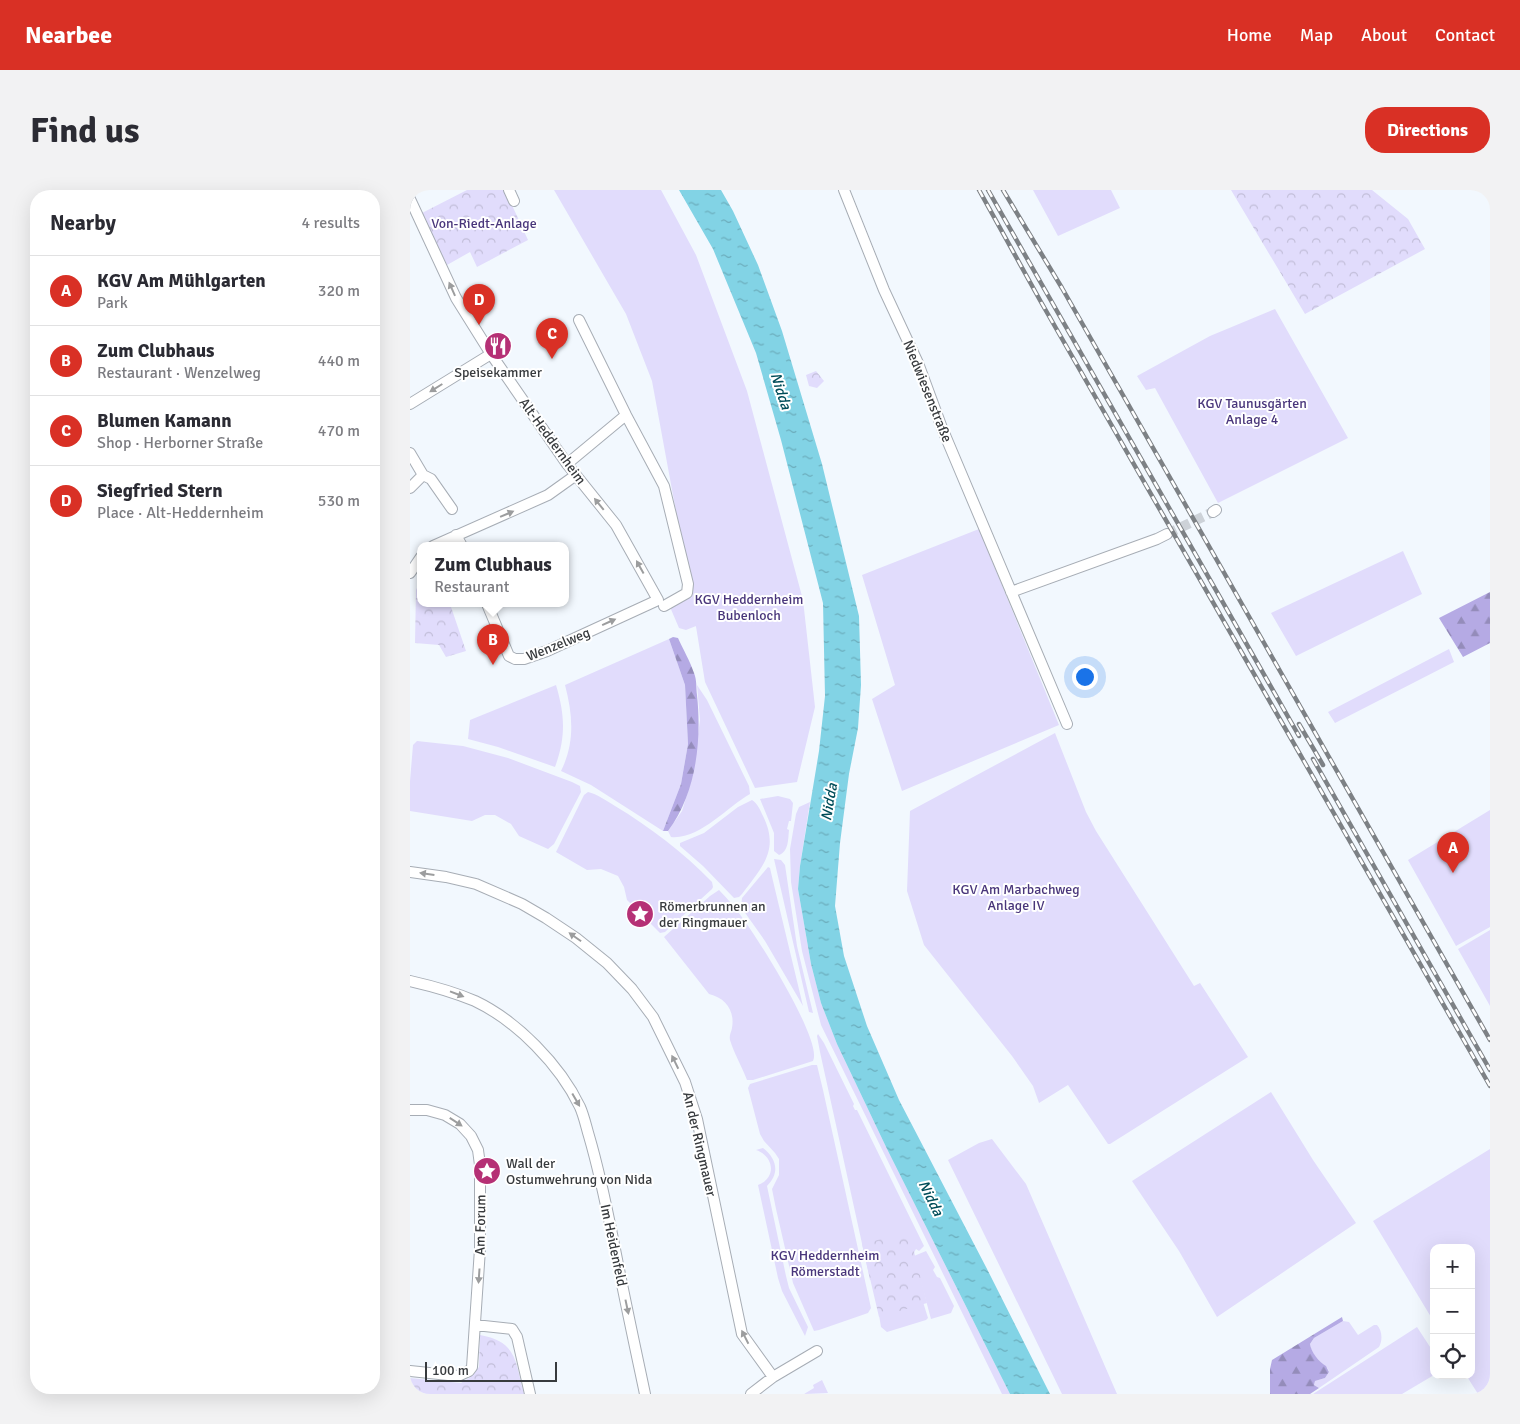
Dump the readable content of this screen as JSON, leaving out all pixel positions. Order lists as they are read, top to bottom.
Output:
{
  "streets": {
    "street": [
      "Niedwiesenstraße",
      "Alt-Heddernheim",
      "Wenzelweg",
      "An der Ringmauer",
      "Am Forum",
      "Im Heidenfeld"
    ]
  },
  "crossings": [
    ["Alt-Heddernheim", "Wenzelweg"]
  ],
  "one_way": [
    "Alt-Heddernheim",
    "An der Ringmauer",
    "Am Forum",
    "Im Heidenfeld"
  ],
  "water": ["Nidda"],
  "parks": [
    "Von-Riedt-Anlage",
    "KGV Taunusgärten Anlage 4",
    "KGV Heddernheim Bubenloch",
    "KGV Am Marbachweg Anlage IV",
    "KGV Heddernheim Römerstadt"
  ],
  "places": {
    "restaurant": ["Speisekammer"],
    "place": ["Römerbrunnen an der Ringmauer", "Wall der Ostumwehrung von Nida"]
  },
  "scale_bar": "100 m",
  "page": {
    "header": "Nearbee",
    "nav": [
      "Home",
      "Map",
      "About",
      "Contact"
    ],
    "buttons": "Directions",
    "title": "Find us",
    "heading": ["Nearby", "4 results"],
    "list": [
      {
        "mark": "A",
        "name": "KGV Am Mühlgarten",
        "note": "Park",
        "value": "320 m"
      },
      {
        "mark": "B",
        "name": "Zum Clubhaus",
        "note": "Restaurant · Wenzelweg",
        "value": "440 m"
      },
      {
        "mark": "C",
        "name": "Blumen Kamann",
        "note": "Shop · Herborner Straße",
        "value": "470 m"
      },
      {
        "mark": "D",
        "name": "Siegfried Stern",
        "note": "Place · Alt-Heddernheim",
        "value": "530 m"
      }
    ],
    "pins": [
      "D",
      "C",
      "B",
      "A"
    ],
    "popup": ["Zum Clubhaus", "Restaurant"],
    "map_buttons": ["+", "−"],
    "scale": "100 m"
  }
}
